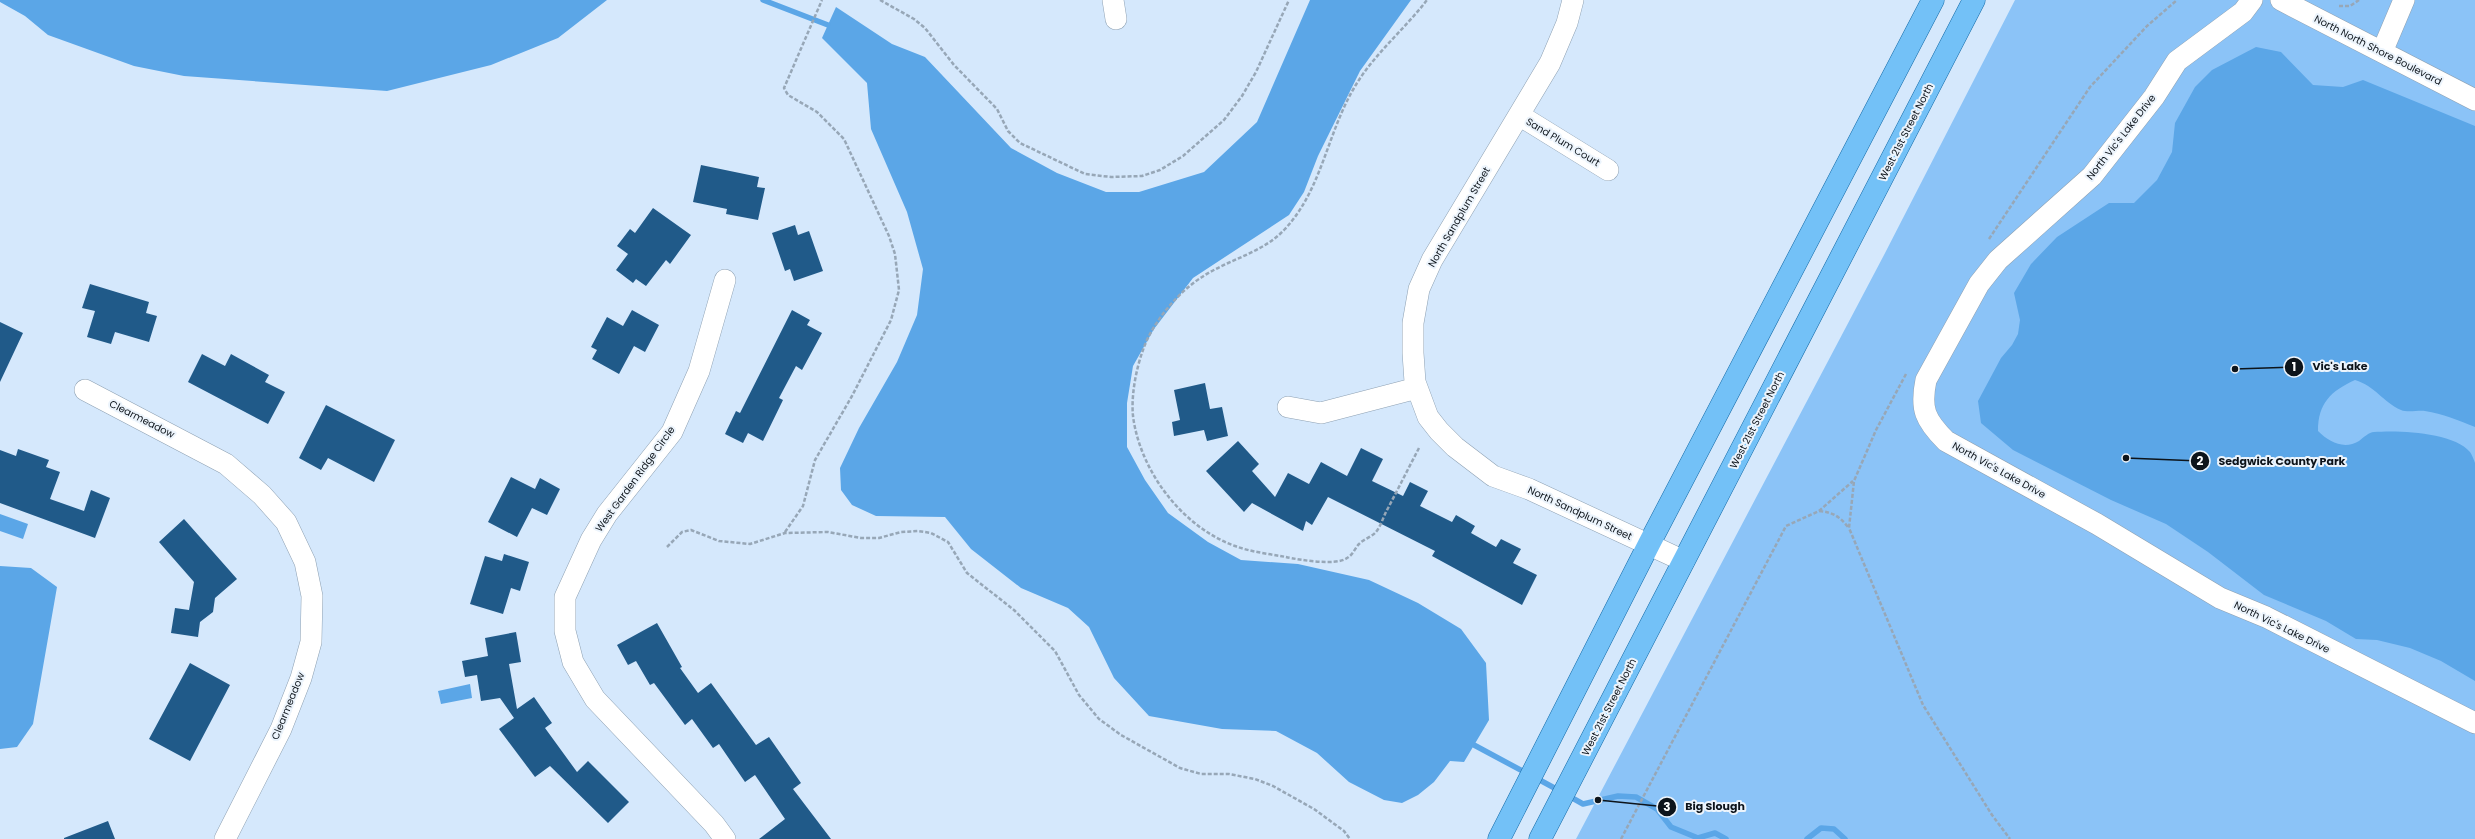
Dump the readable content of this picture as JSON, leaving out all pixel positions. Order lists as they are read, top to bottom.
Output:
{
  "streets": {
    "main road": ["West 21st Street North"],
    "street": [
      "North North Shore Boulevard",
      "North Vic's Lake Drive",
      "Sand Plum Court",
      "North Sandplum Street",
      "Clearmeadow",
      "West Garden Ridge Circle"
    ]
  },
  "crossings": [
    ["West 21st Street North", "North Sandplum Street"],
    ["Sand Plum Court", "North Sandplum Street"]
  ],
  "places": ["Vic's Lake", "Sedgwick County Park", "Big Slough"]
}
